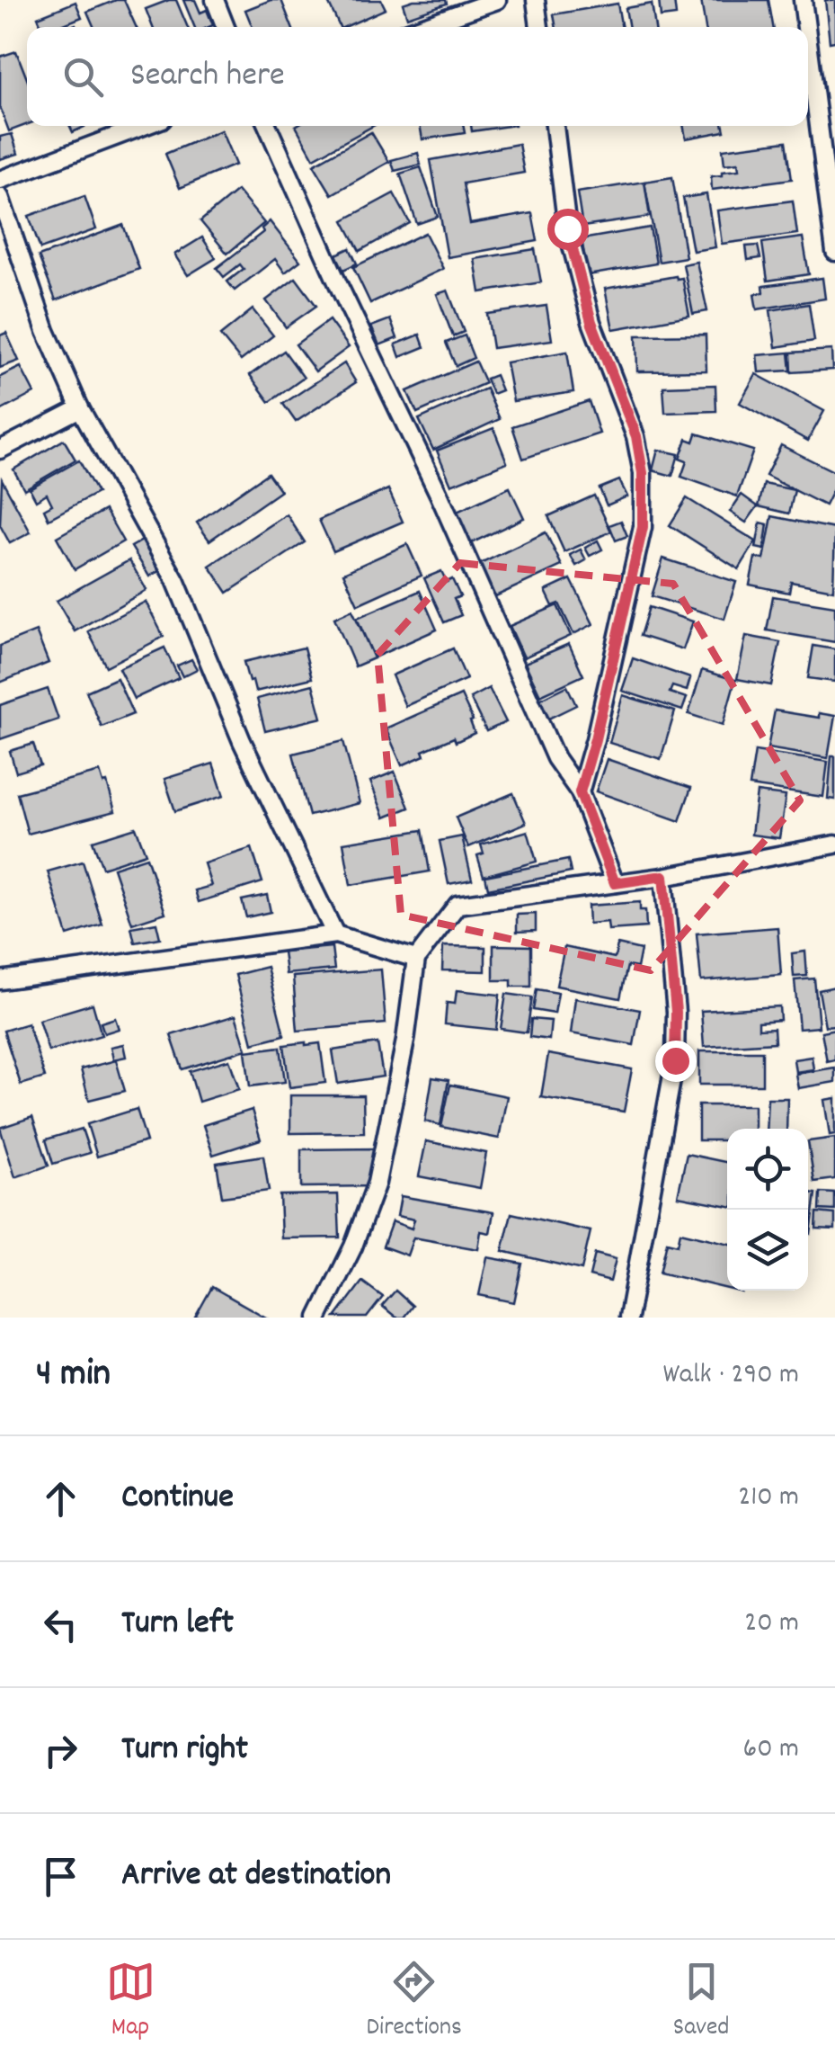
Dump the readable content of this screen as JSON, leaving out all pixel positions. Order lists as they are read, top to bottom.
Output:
{
  "page": {
    "search": "Search here",
    "heading": ["4 min", "Walk · 290 m"],
    "list": [
      ["Continue", "210 m"],
      ["Turn left", "20 m"],
      ["Turn right", "60 m"],
      "Arrive at destination"
    ],
    "nav": ["Map", "Directions", "Saved"]
  }
}
